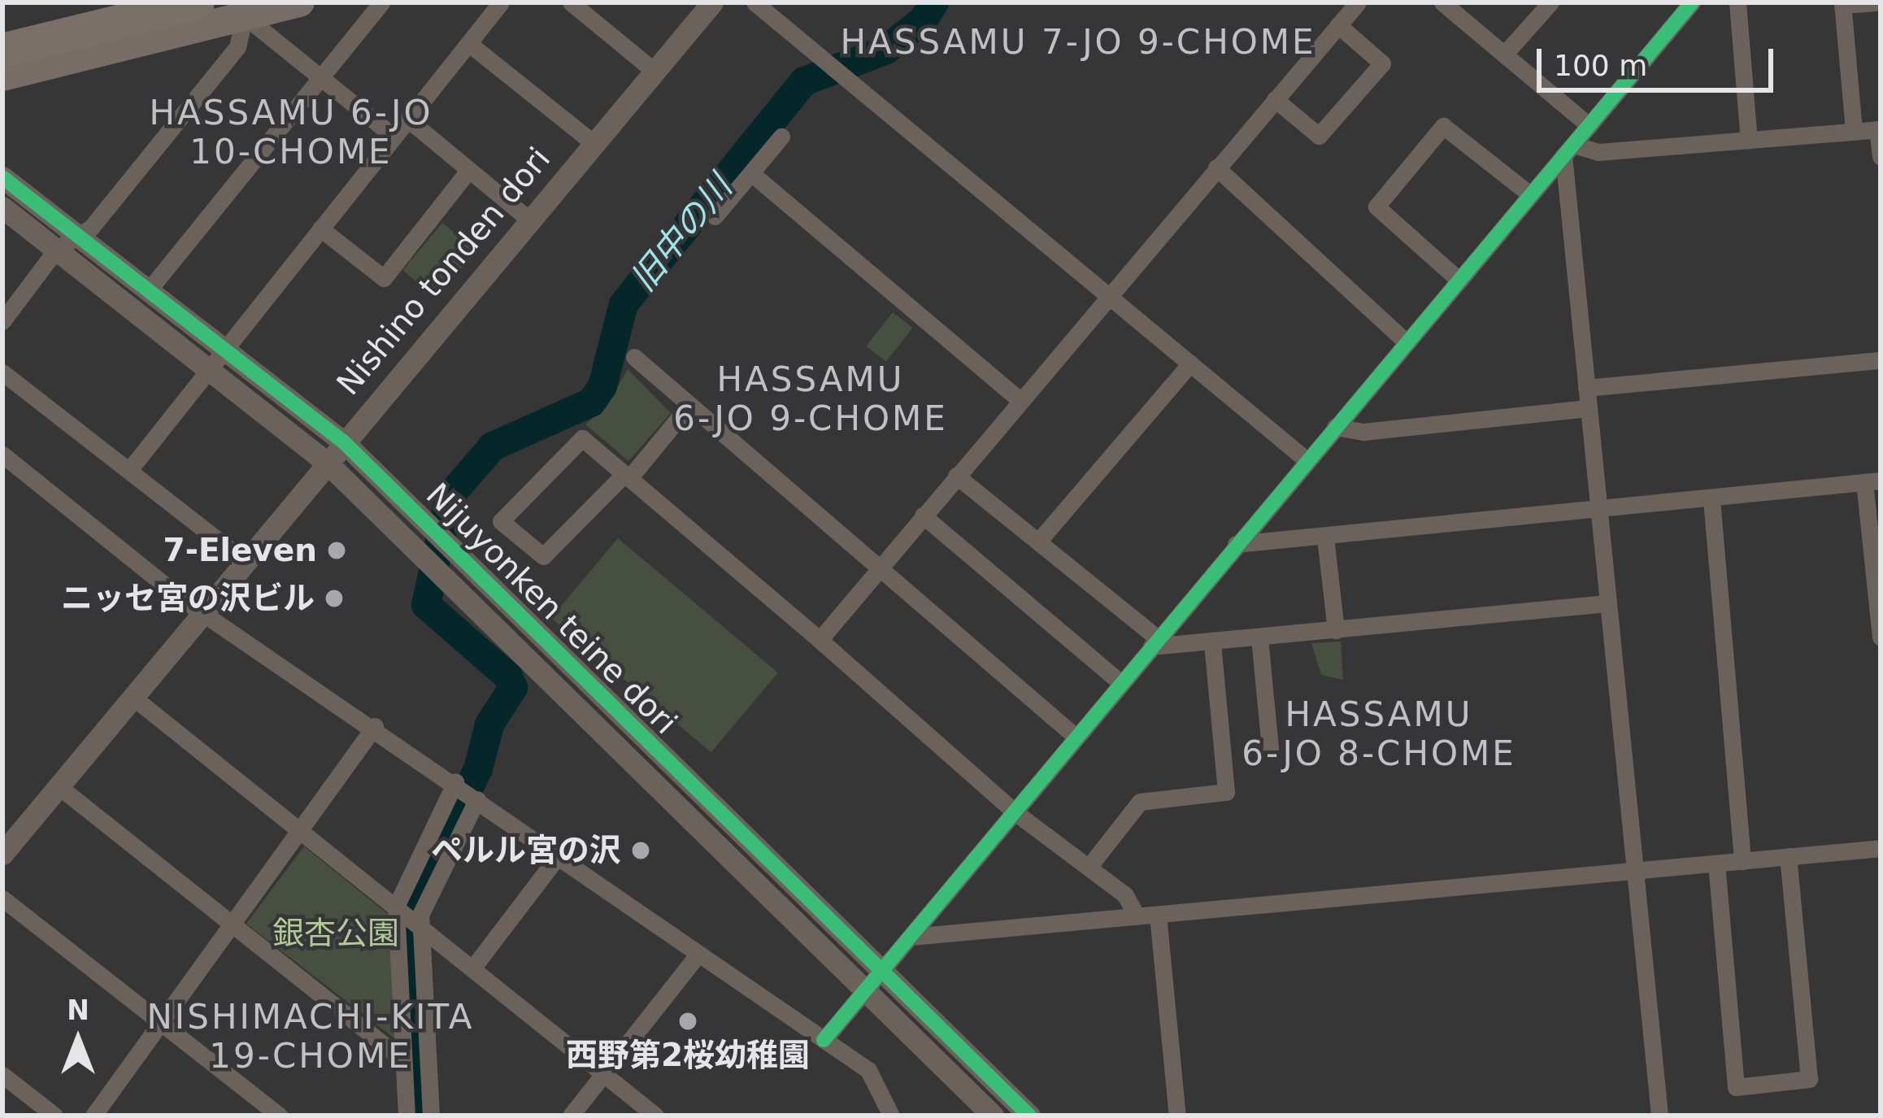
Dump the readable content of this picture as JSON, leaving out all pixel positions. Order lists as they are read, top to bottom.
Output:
{
  "streets": {
    "street": ["Nishino tonden dori", "Nijuyonken teine dori"]
  },
  "crossings": [
    ["Nishino tonden dori", "Nijuyonken teine dori"]
  ],
  "districts": [
    "HASSAMU 7-JO 9-CHOME",
    "HASSAMU 6-JO 10-CHOME",
    "HASSAMU 6-JO 9-CHOME",
    "HASSAMU 6-JO 8-CHOME",
    "NISHIMACHI-KITA 19-CHOME"
  ],
  "water": ["旧中の川"],
  "parks": ["銀杏公園"],
  "places": [
    "7-Eleven",
    "ニッセ宮の沢ビル",
    "ペルル宮の沢",
    "西野第2桜幼稚園"
  ],
  "scale_bar": "100 m",
  "north": "top"
}
